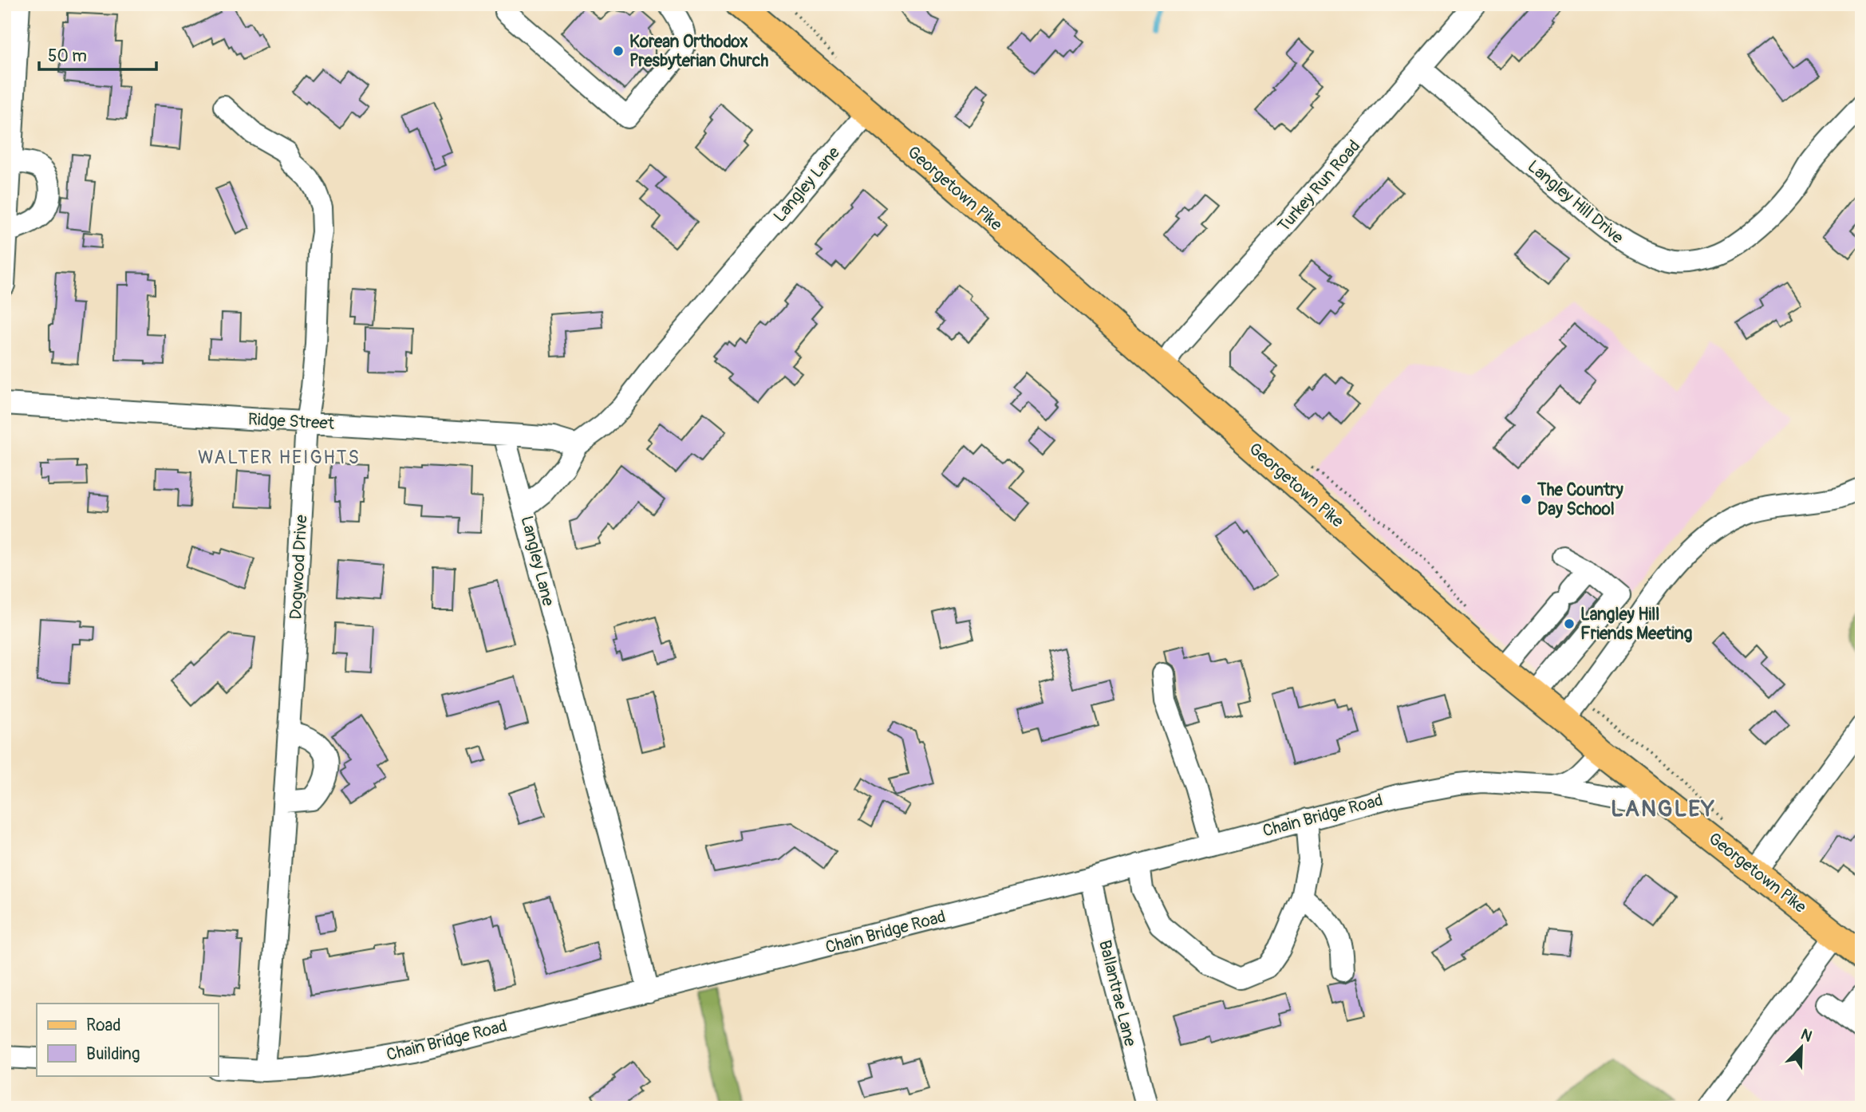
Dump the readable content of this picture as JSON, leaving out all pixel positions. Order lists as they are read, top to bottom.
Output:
{
  "streets": {
    "main road": ["Georgetown Pike"],
    "street": [
      "Langley Lane",
      "Turkey Run Road",
      "Langley Hill Drive",
      "Ridge Street",
      "Dogwood Drive",
      "Chain Bridge Road",
      "Ballantrae Lane"
    ]
  },
  "crossings": [
    ["Langley Lane", "Georgetown Pike"],
    ["Langley Lane", "Ridge Street"],
    ["Langley Lane", "Chain Bridge Road"],
    ["Turkey Run Road", "Georgetown Pike"],
    ["Turkey Run Road", "Langley Hill Drive"],
    ["Georgetown Pike", "Chain Bridge Road"],
    ["Ridge Street", "Dogwood Drive"],
    ["Dogwood Drive", "Chain Bridge Road"],
    ["Chain Bridge Road", "Ballantrae Lane"]
  ],
  "districts": ["WALTER HEIGHTS", "LANGLEY"],
  "places": ["Korean Orthodox Presbyterian Church", "The Country Day School", "Langley Hill Friends Meeting"],
  "legend": ["Road", "Building"],
  "scale_bar": "50 m",
  "north": "top right"
}
